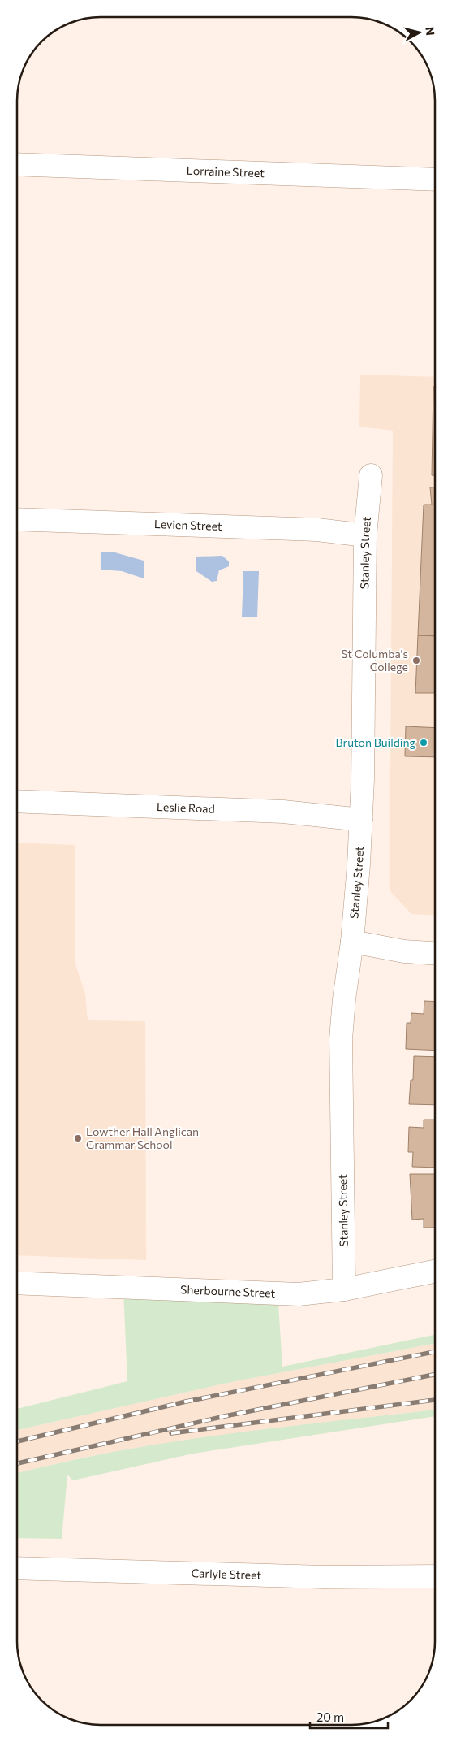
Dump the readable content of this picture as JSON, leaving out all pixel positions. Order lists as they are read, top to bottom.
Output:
{
  "streets": {
    "street": [
      "Lorraine Street",
      "Levien Street",
      "Stanley Street",
      "Leslie Road",
      "Sherbourne Street",
      "Carlyle Street"
    ]
  },
  "crossings": [
    ["Levien Street", "Stanley Street"],
    ["Stanley Street", "Leslie Road"],
    ["Stanley Street", "Sherbourne Street"]
  ],
  "places": ["St Columba's College", "Bruton Building", "Lowther Hall Anglican Grammar School"],
  "scale_bar": "20 m",
  "north": "right"
}
